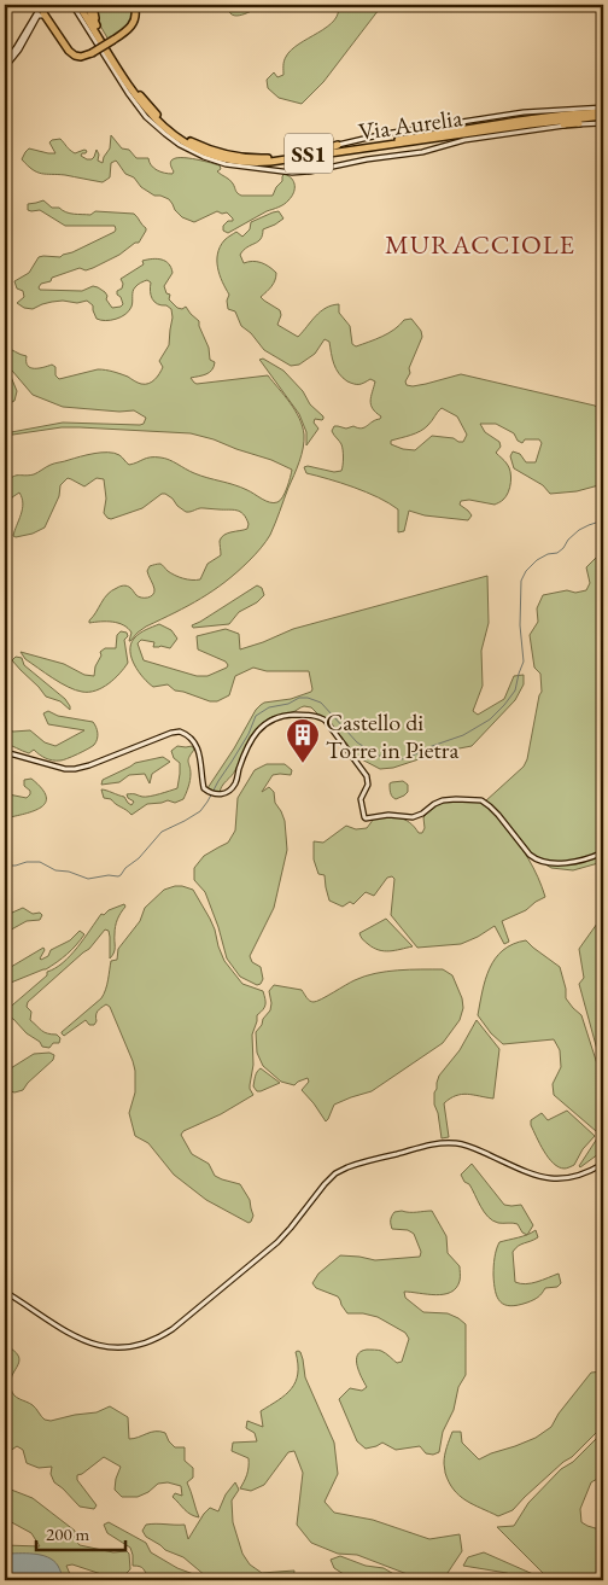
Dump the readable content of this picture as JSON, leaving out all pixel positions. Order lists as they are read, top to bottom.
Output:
{
  "streets": {
    "highway": ["Via Aurelia", "SS1"]
  },
  "districts": ["MURACCIOLE"],
  "places": {
    "building": ["Castello di Torre in Pietra"]
  },
  "scale_bar": "200 m"
}
